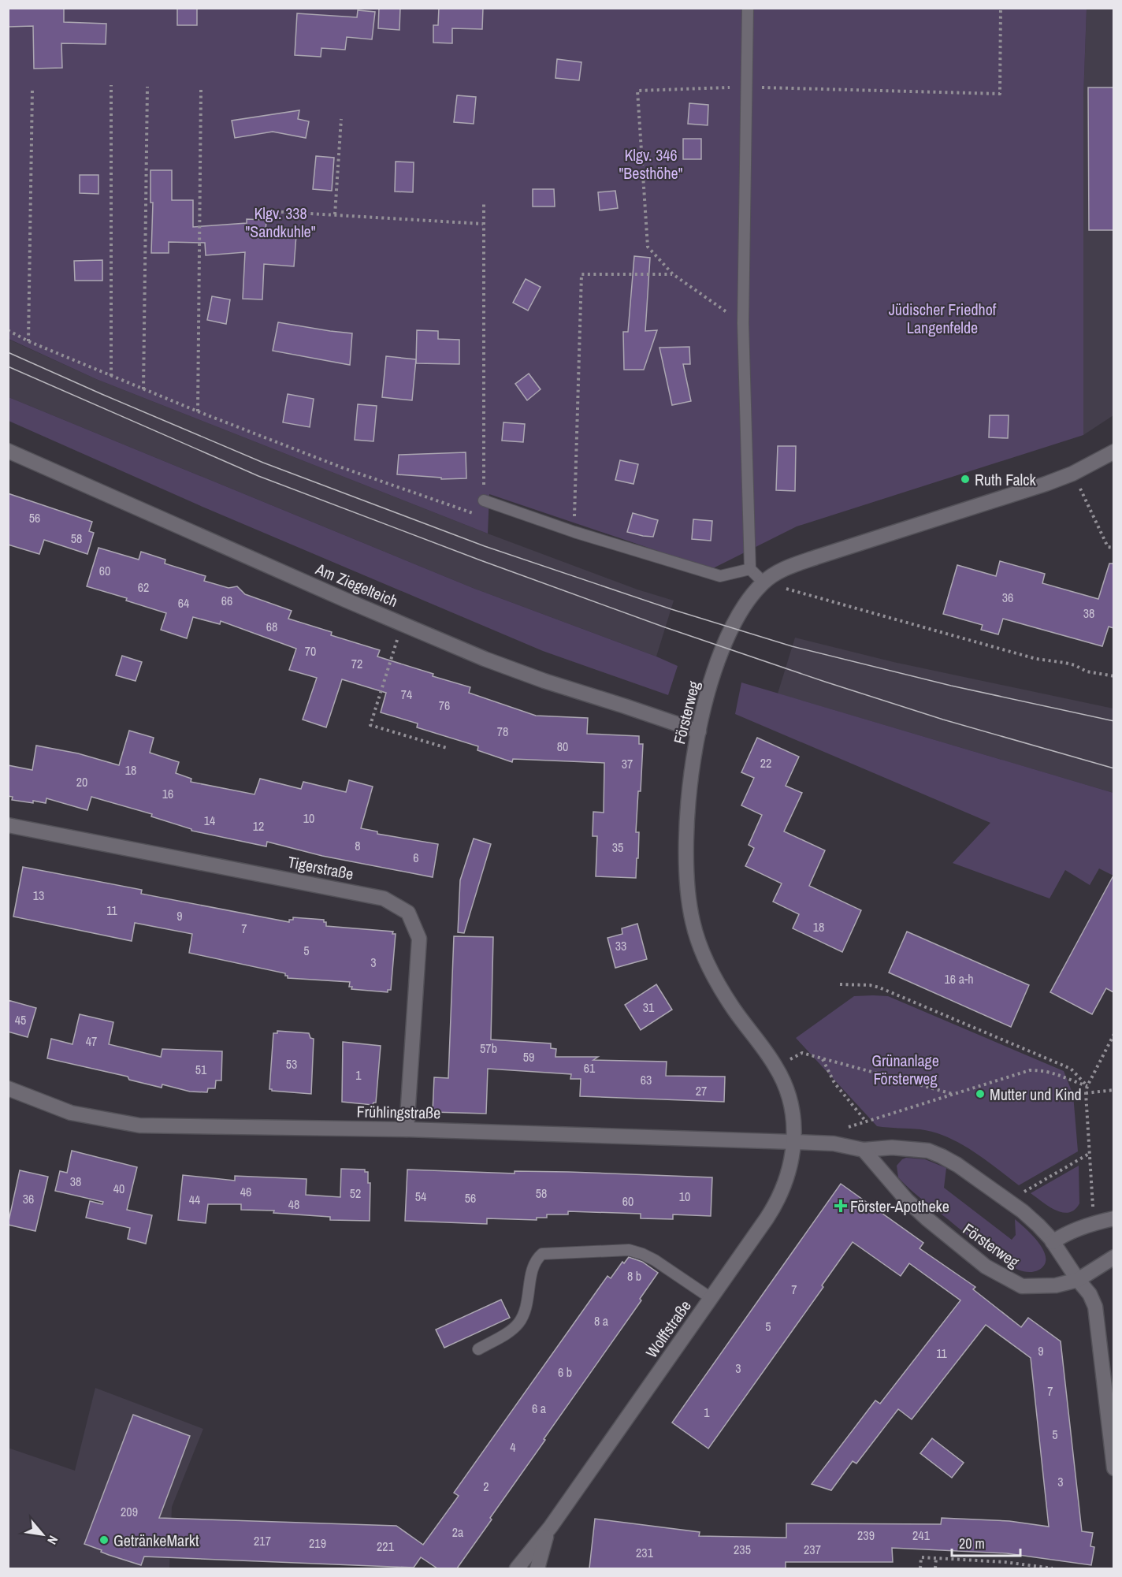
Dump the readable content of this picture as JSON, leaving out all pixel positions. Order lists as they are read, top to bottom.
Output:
{
  "streets": {
    "street": [
      "Am Ziegelteich",
      "Försterweg",
      "Tigerstraße",
      "Frühlingstraße",
      "Wolffstraße"
    ]
  },
  "crossings": [
    ["Am Ziegelteich", "Försterweg"],
    ["Försterweg", "Frühlingstraße"],
    ["Försterweg", "Wolffstraße"],
    ["Tigerstraße", "Frühlingstraße"],
    ["Frühlingstraße", "Wolffstraße"]
  ],
  "parks": [
    "Klgv. 346 \"Besthöhe\"",
    "Klgv. 338 \"Sandkuhle\"",
    "Jüdischer Friedhof Langenfelde",
    "Grünanlage Försterweg"
  ],
  "places": {
    "other": ["Ruth Falck", "Mutter und Kind", "GetränkeMarkt"],
    "health": ["Förster-Apotheke"]
  },
  "house_numbers": [
    "56",
    "58",
    "60",
    "62",
    "36",
    "66",
    "64",
    "38",
    "68",
    "70",
    "72",
    "74",
    "76",
    "78",
    "80",
    "22",
    "37",
    "18",
    "20",
    "16",
    "10",
    "14",
    "12",
    "8",
    "35",
    "6",
    "13",
    "11",
    "9",
    "18",
    "7",
    "33",
    "5",
    "3",
    "16 a-h",
    "31",
    "45",
    "47",
    "57b",
    "59",
    "53",
    "61",
    "51",
    "1",
    "63",
    "27",
    "38",
    "40",
    "46",
    "52",
    "58",
    "54",
    "10",
    "56",
    "36",
    "44",
    "60",
    "48",
    "8 b",
    "7",
    "8 a",
    "5",
    "9",
    "11",
    "3",
    "6 b",
    "7",
    "6 a",
    "1",
    "5",
    "4",
    "3",
    "2",
    "209",
    "2a",
    "239",
    "241",
    "217",
    "219",
    "221",
    "235",
    "237",
    "231"
  ],
  "scale_bar": "20 m",
  "north": "bottom right"
}
